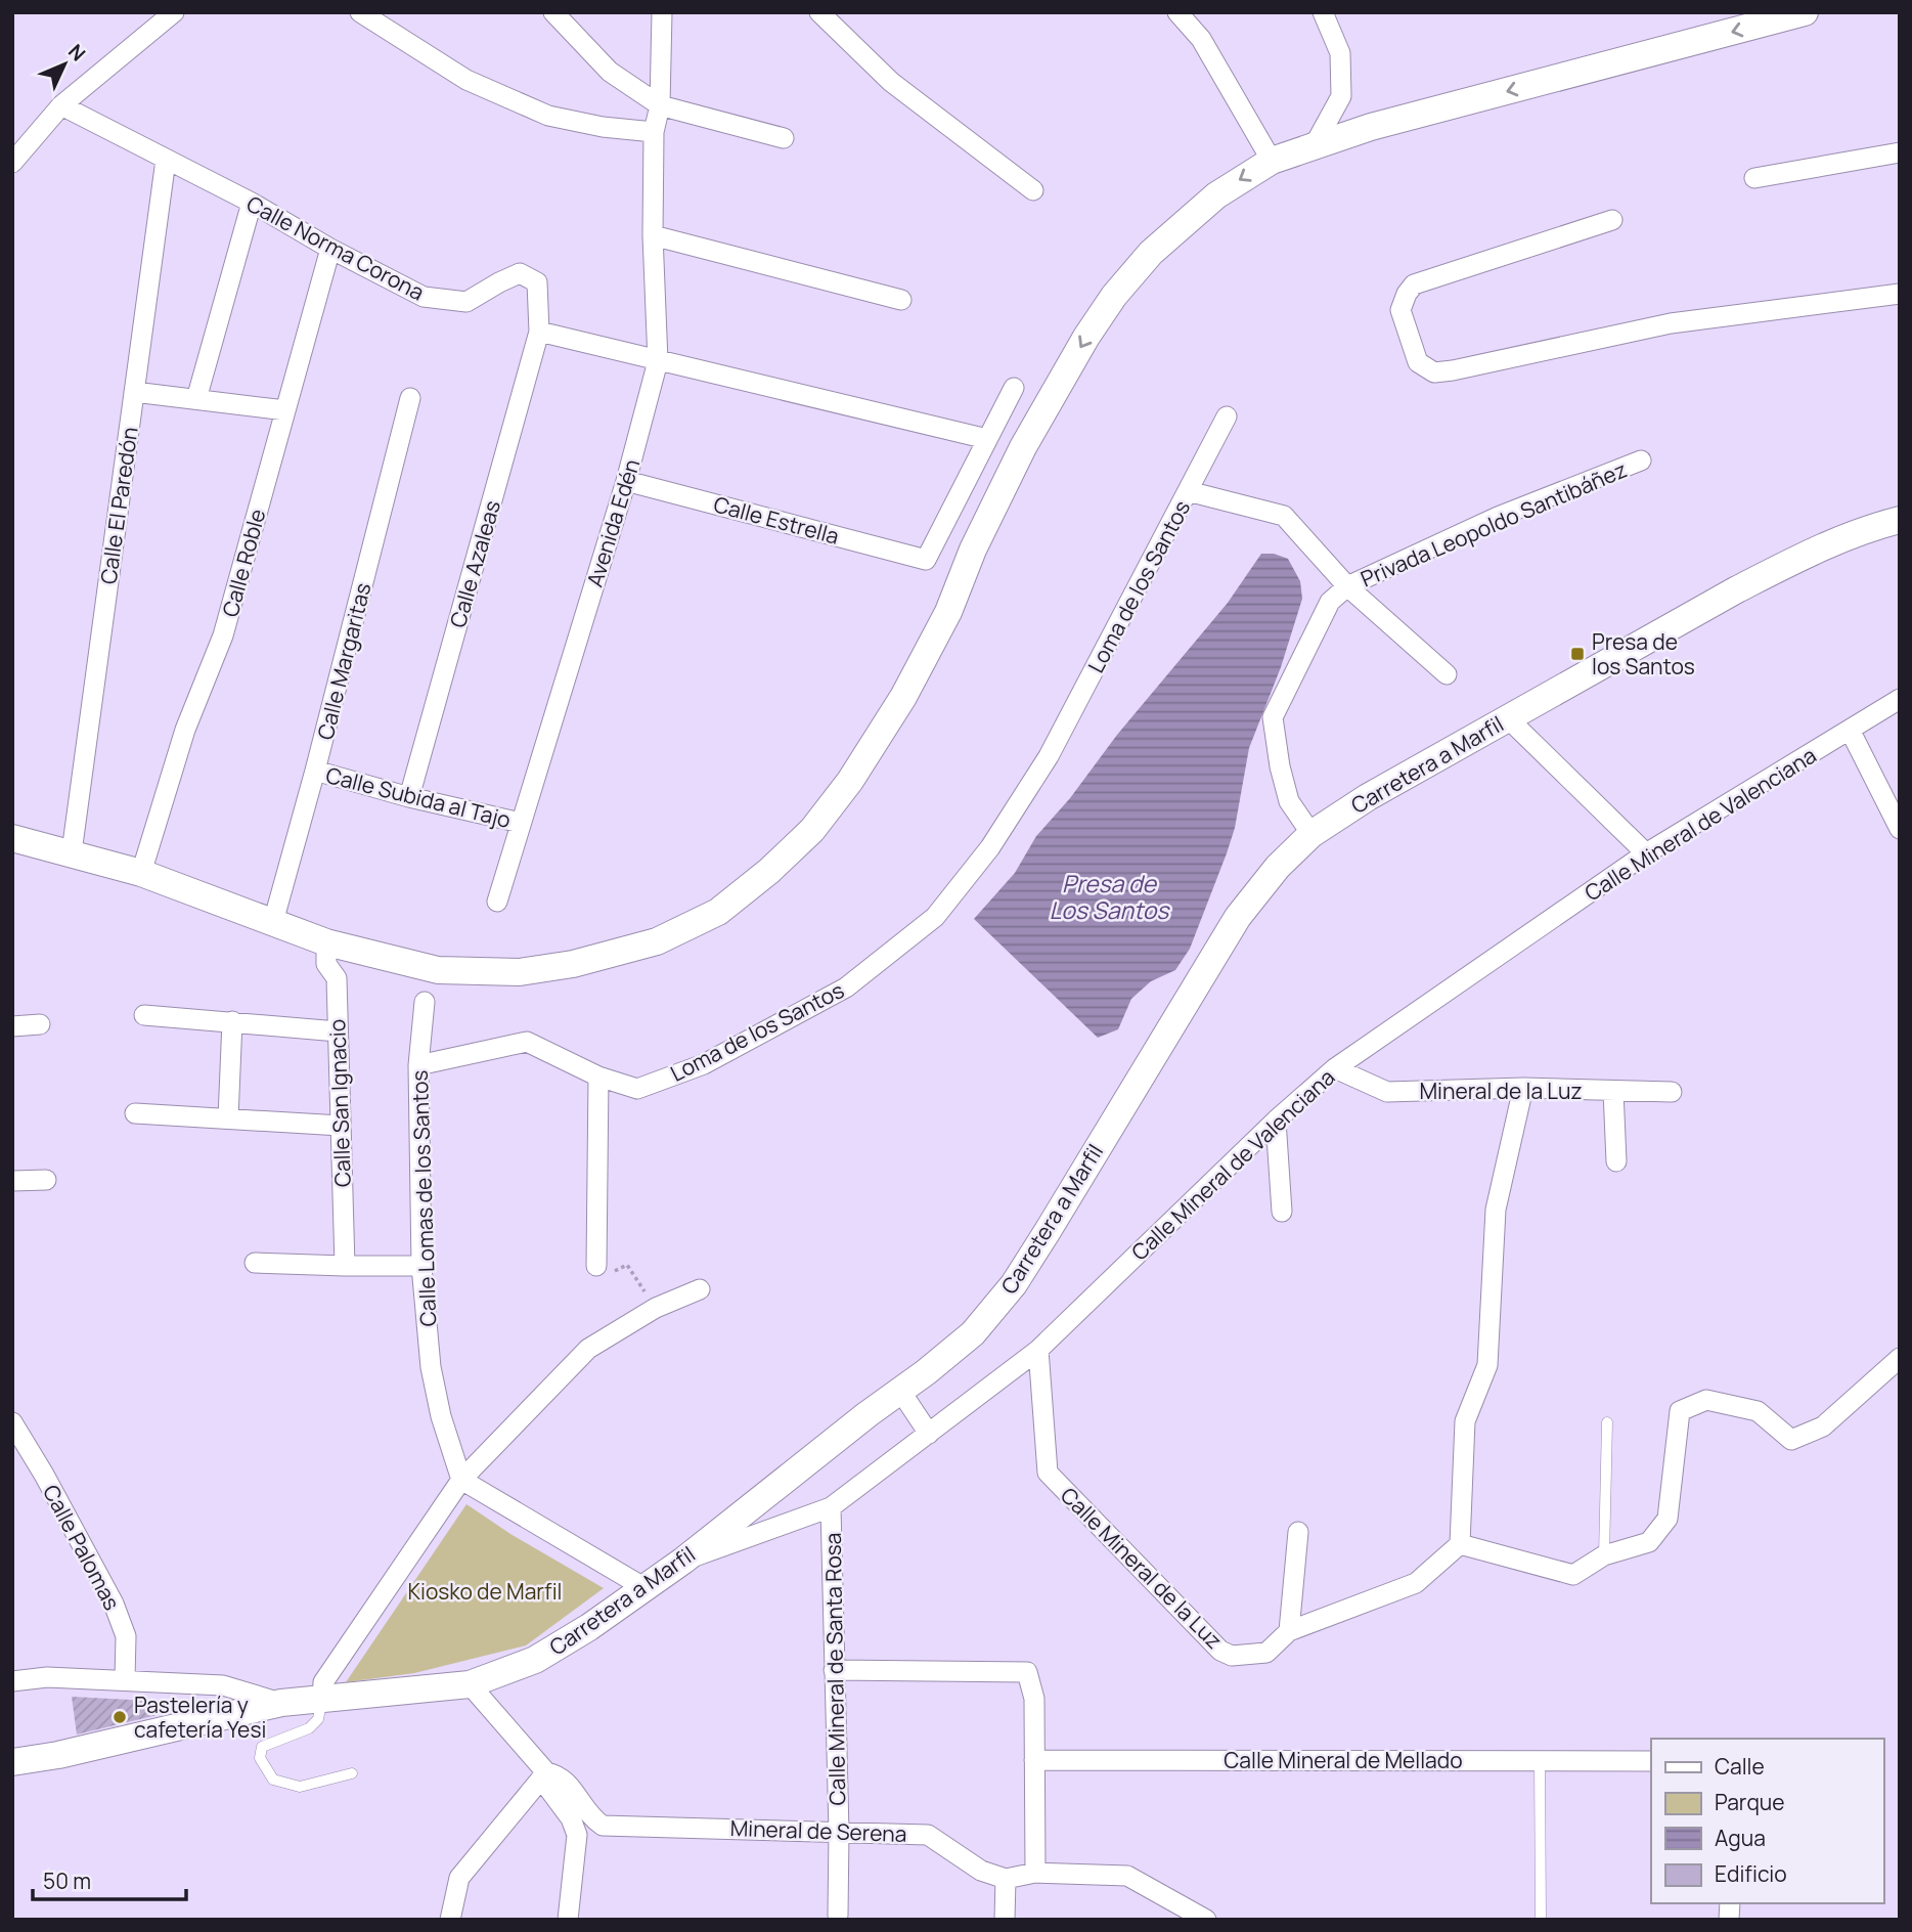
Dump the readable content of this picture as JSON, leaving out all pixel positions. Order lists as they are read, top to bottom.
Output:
{
  "streets": {
    "main road": ["Carretera a Marfil"],
    "street": [
      "Calle Norma Corona",
      "Calle El Paredón",
      "Calle Estrella",
      "Avenida Edén",
      "Privada Leopoldo Santibáñez",
      "Calle Roble",
      "Calle Azaleas",
      "Loma de los Santos",
      "Calle Margaritas",
      "Calle Subida al Tajo",
      "Calle Mineral de Valenciana",
      "Mineral de la Luz",
      "Calle San Ignacio",
      "Calle Lomas de los Santos",
      "Calle Palomas",
      "Calle Mineral de la Luz",
      "Calle Mineral de Santa Rosa",
      "Calle Mineral de Mellado",
      "Mineral de Serena"
    ]
  },
  "crossings": [
    ["Calle Norma Corona", "Calle El Paredón"],
    ["Calle Norma Corona", "Calle Roble"],
    ["Calle Norma Corona", "Calle Azaleas"],
    ["Calle Estrella", "Avenida Edén"],
    ["Avenida Edén", "Calle Subida al Tajo"],
    ["Privada Leopoldo Santibáñez", "Loma de los Santos"],
    ["Calle Azaleas", "Calle Subida al Tajo"],
    ["Loma de los Santos", "Calle Lomas de los Santos"],
    ["Calle Margaritas", "Calle Subida al Tajo"],
    ["Carretera a Marfil", "Calle Mineral de Valenciana"],
    ["Carretera a Marfil", "Mineral de Serena"],
    ["Calle Mineral de Valenciana", "Mineral de la Luz"],
    ["Calle Mineral de Valenciana", "Calle Mineral de la Luz"],
    ["Calle Mineral de Valenciana", "Calle Mineral de Santa Rosa"],
    ["Calle Mineral de Santa Rosa", "Mineral de Serena"]
  ],
  "water": ["Presa de Los Santos"],
  "parks": ["Kiosko de Marfil"],
  "places": {
    "transit": ["Presa de los Santos"],
    "other": ["Pastelería y cafetería Yesi"]
  },
  "legend": [
    "Calle",
    "Parque",
    "Agua",
    "Edificio"
  ],
  "scale_bar": "50 m",
  "north": "top right"
}
